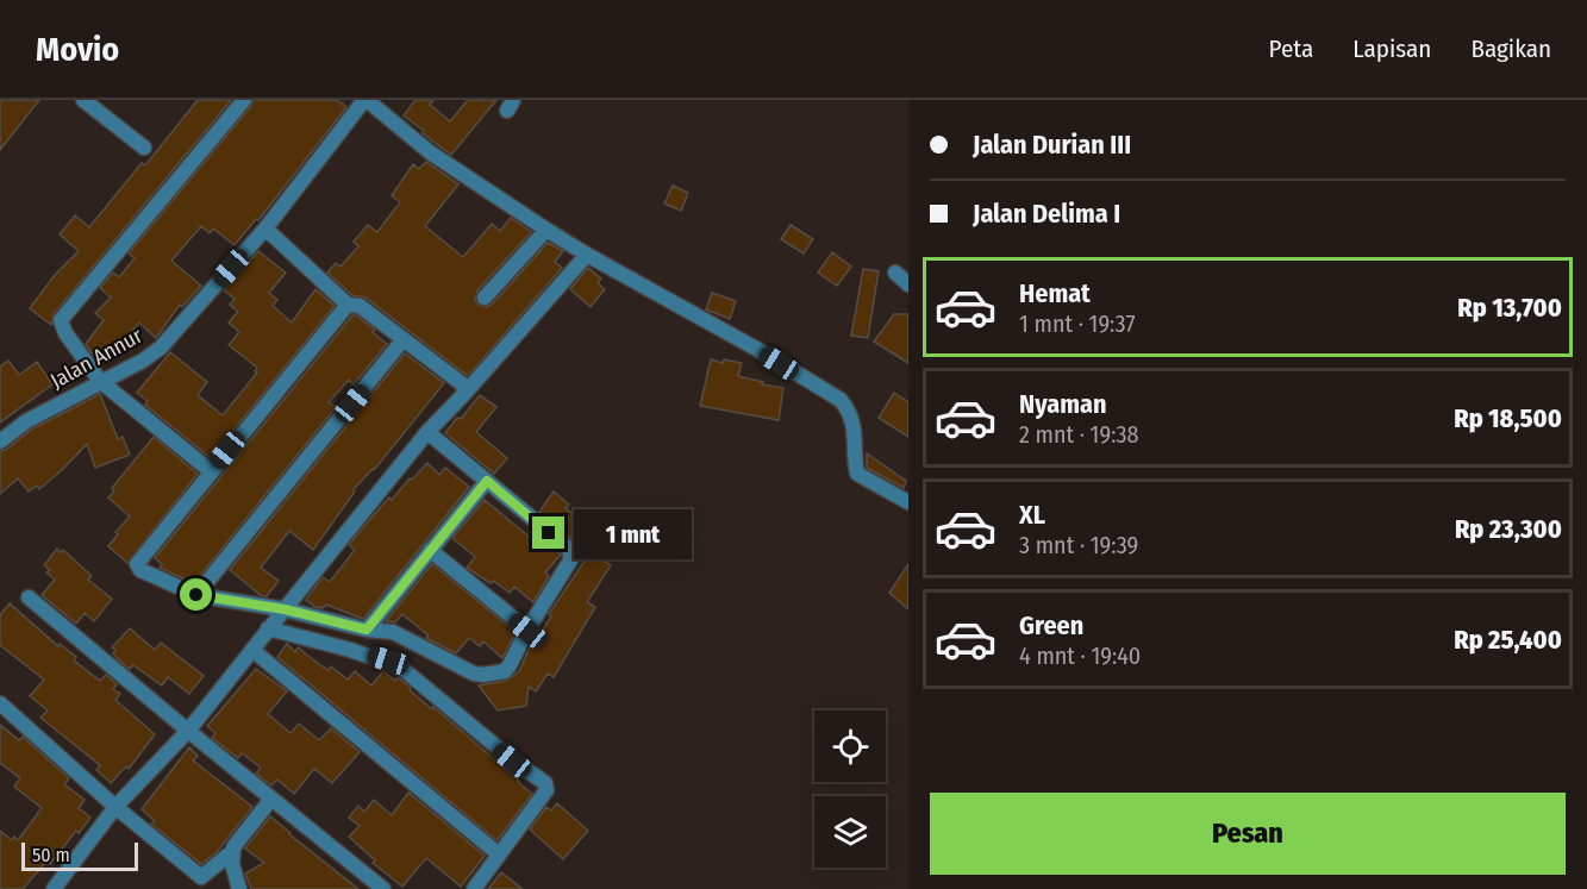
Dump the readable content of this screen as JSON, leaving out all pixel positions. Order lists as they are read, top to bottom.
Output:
{
  "streets": {
    "street": ["Jalan Annur"]
  },
  "scale_bar": "50 m",
  "page": {
    "header": "Movio",
    "nav": ["Peta", "Lapisan", "Bagikan"],
    "banner": ["Jalan Durian III", "Jalan Delima I"],
    "list": [
      {
        "name": "Hemat",
        "note": "1 mnt · 19:37",
        "value": "Rp 13,700"
      },
      {
        "name": "Nyaman",
        "note": "2 mnt · 19:38",
        "value": "Rp 18,500"
      },
      {
        "name": "XL",
        "note": "3 mnt · 19:39",
        "value": "Rp 23,300"
      },
      {
        "name": "Green",
        "note": "4 mnt · 19:40",
        "value": "Rp 25,400"
      }
    ],
    "bubble": "1 mnt",
    "buttons": "Pesan",
    "scale": "50 m"
  }
}
